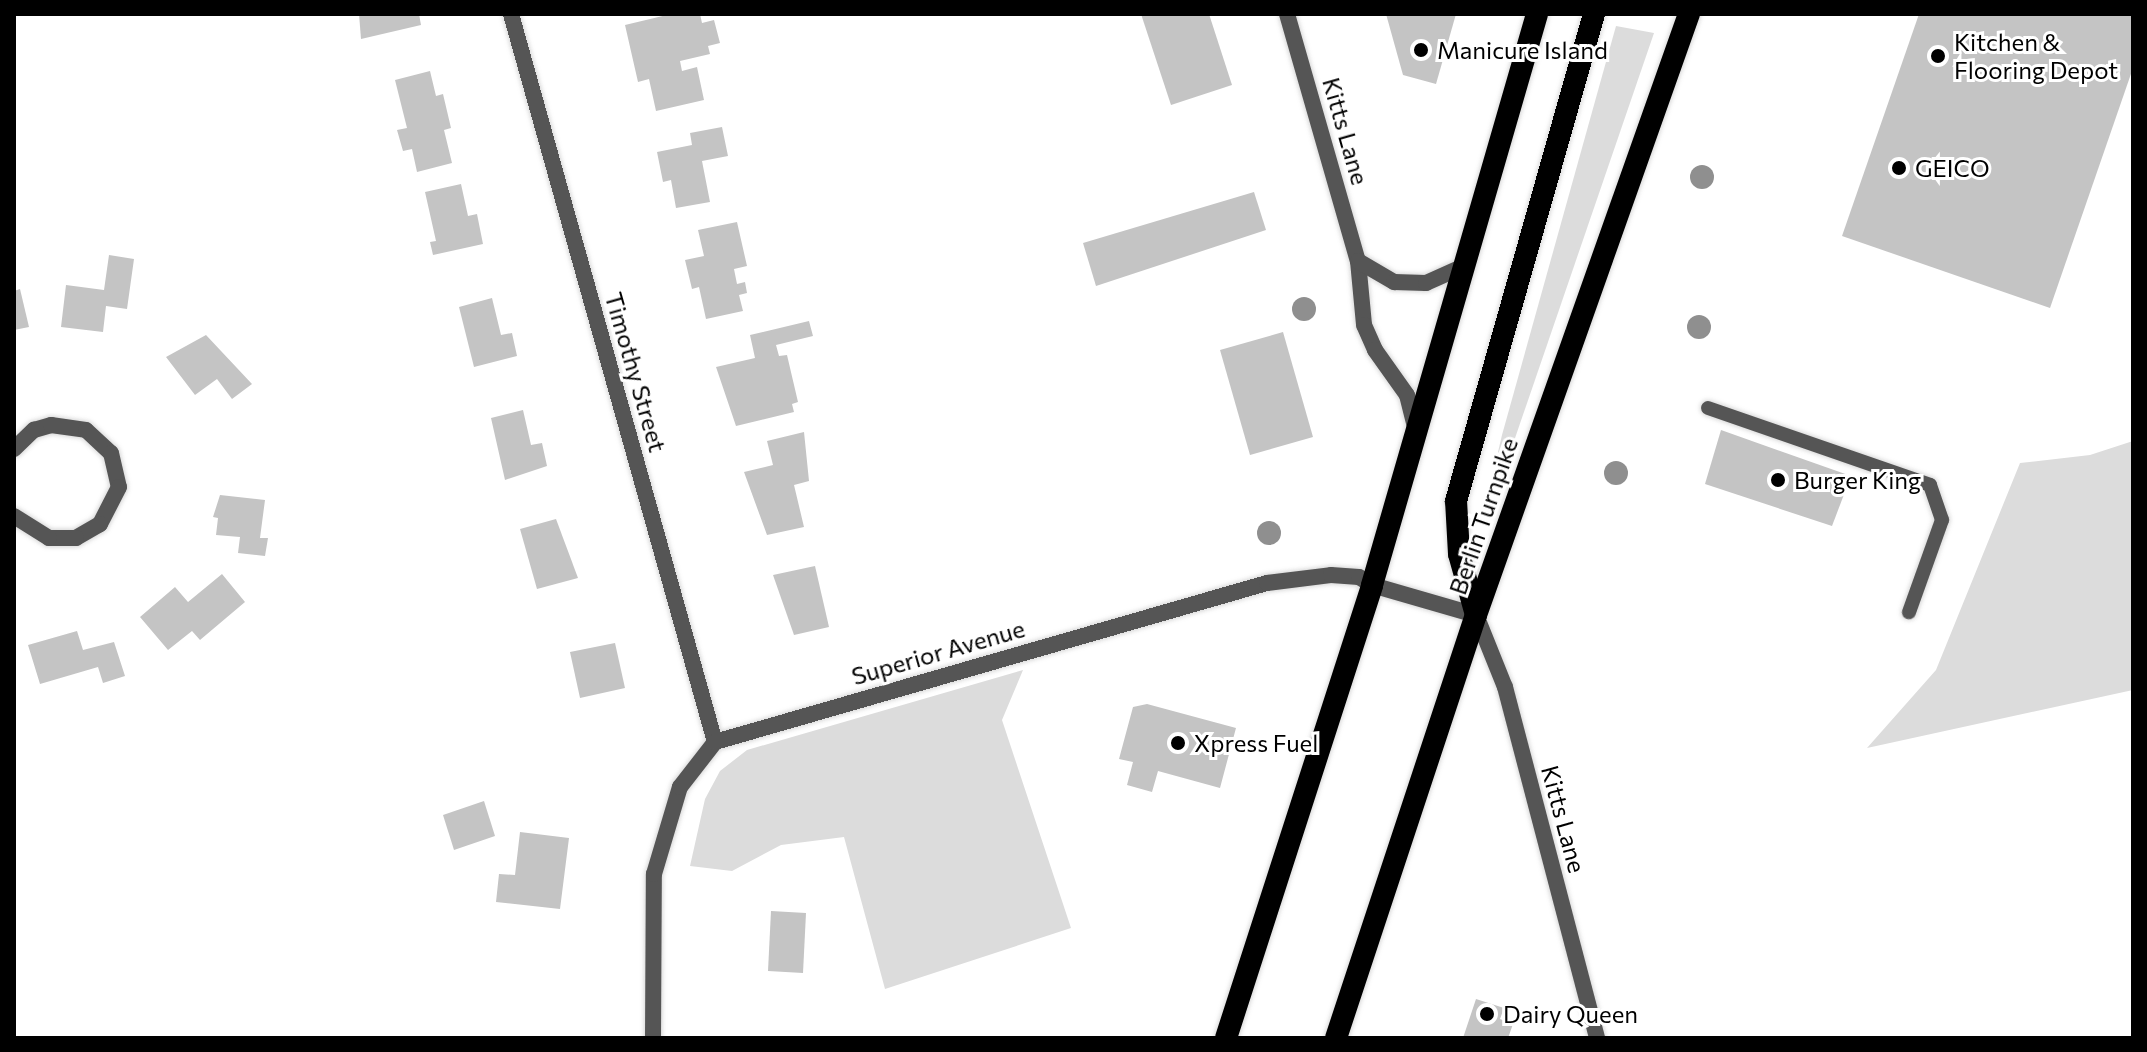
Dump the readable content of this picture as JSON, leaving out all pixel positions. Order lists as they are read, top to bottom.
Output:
{
  "streets": {
    "highway": ["Berlin Turnpike"],
    "street": ["Kitts Lane", "Timothy Street", "Superior Avenue"]
  },
  "crossings": [
    ["Kitts Lane", "Berlin Turnpike"],
    ["Kitts Lane", "Superior Avenue"],
    ["Timothy Street", "Superior Avenue"],
    ["Berlin Turnpike", "Superior Avenue"]
  ],
  "places": [
    "Manicure Island",
    "Kitchen & Flooring Depot",
    "GEICO",
    "Burger King",
    "Xpress Fuel",
    "Dairy Queen"
  ]
}
